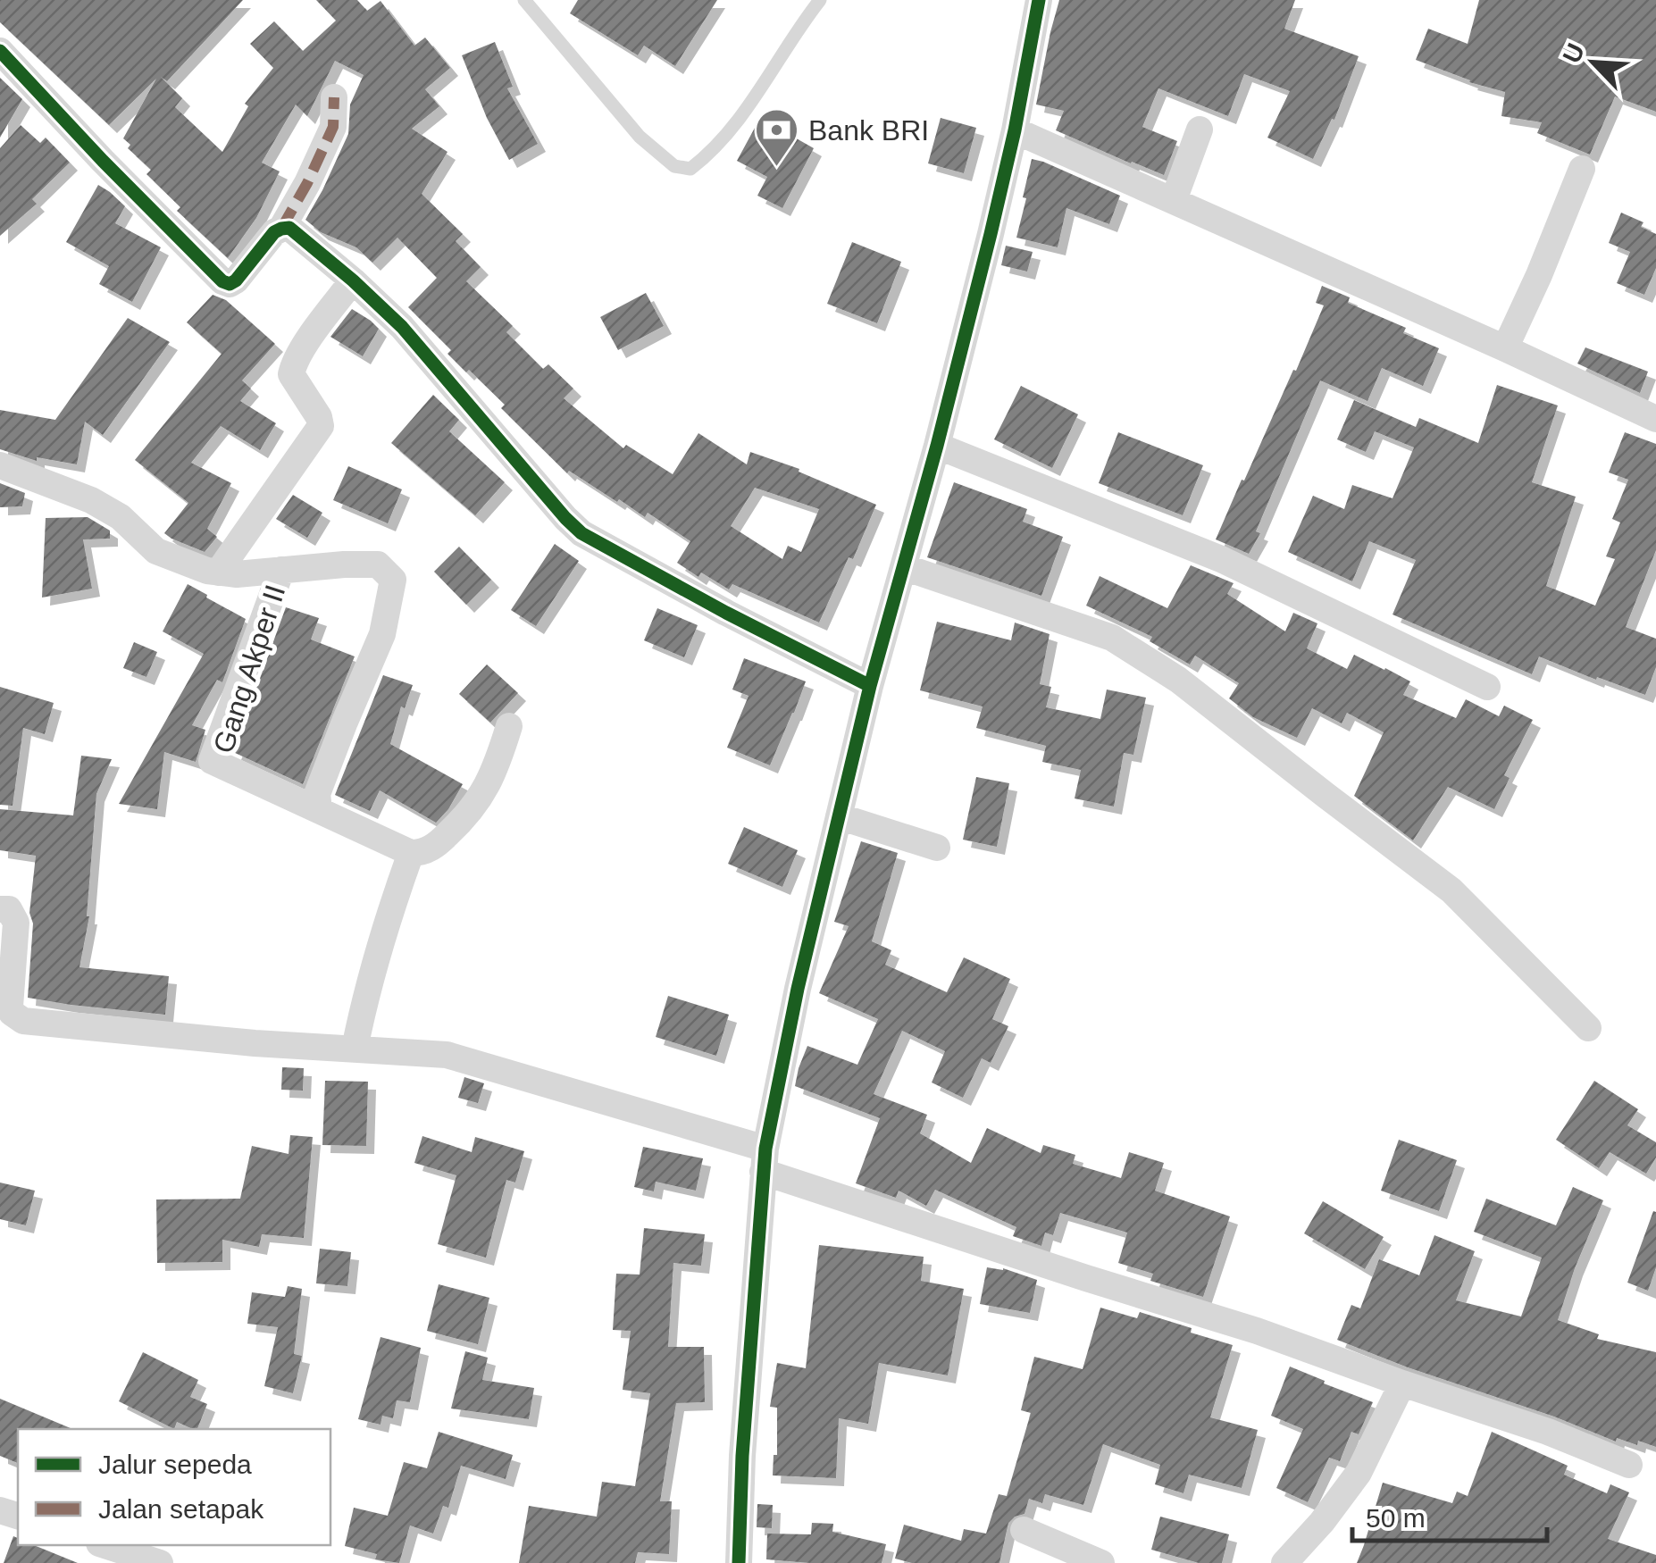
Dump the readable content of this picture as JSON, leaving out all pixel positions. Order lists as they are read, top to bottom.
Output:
{
  "streets": {
    "street": ["Gang Akper II"]
  },
  "places": {
    "bank": ["Bank BRI"]
  },
  "legend": ["Jalur sepeda", "Jalan setapak"],
  "scale_bar": "50 m",
  "north": "top left"
}
